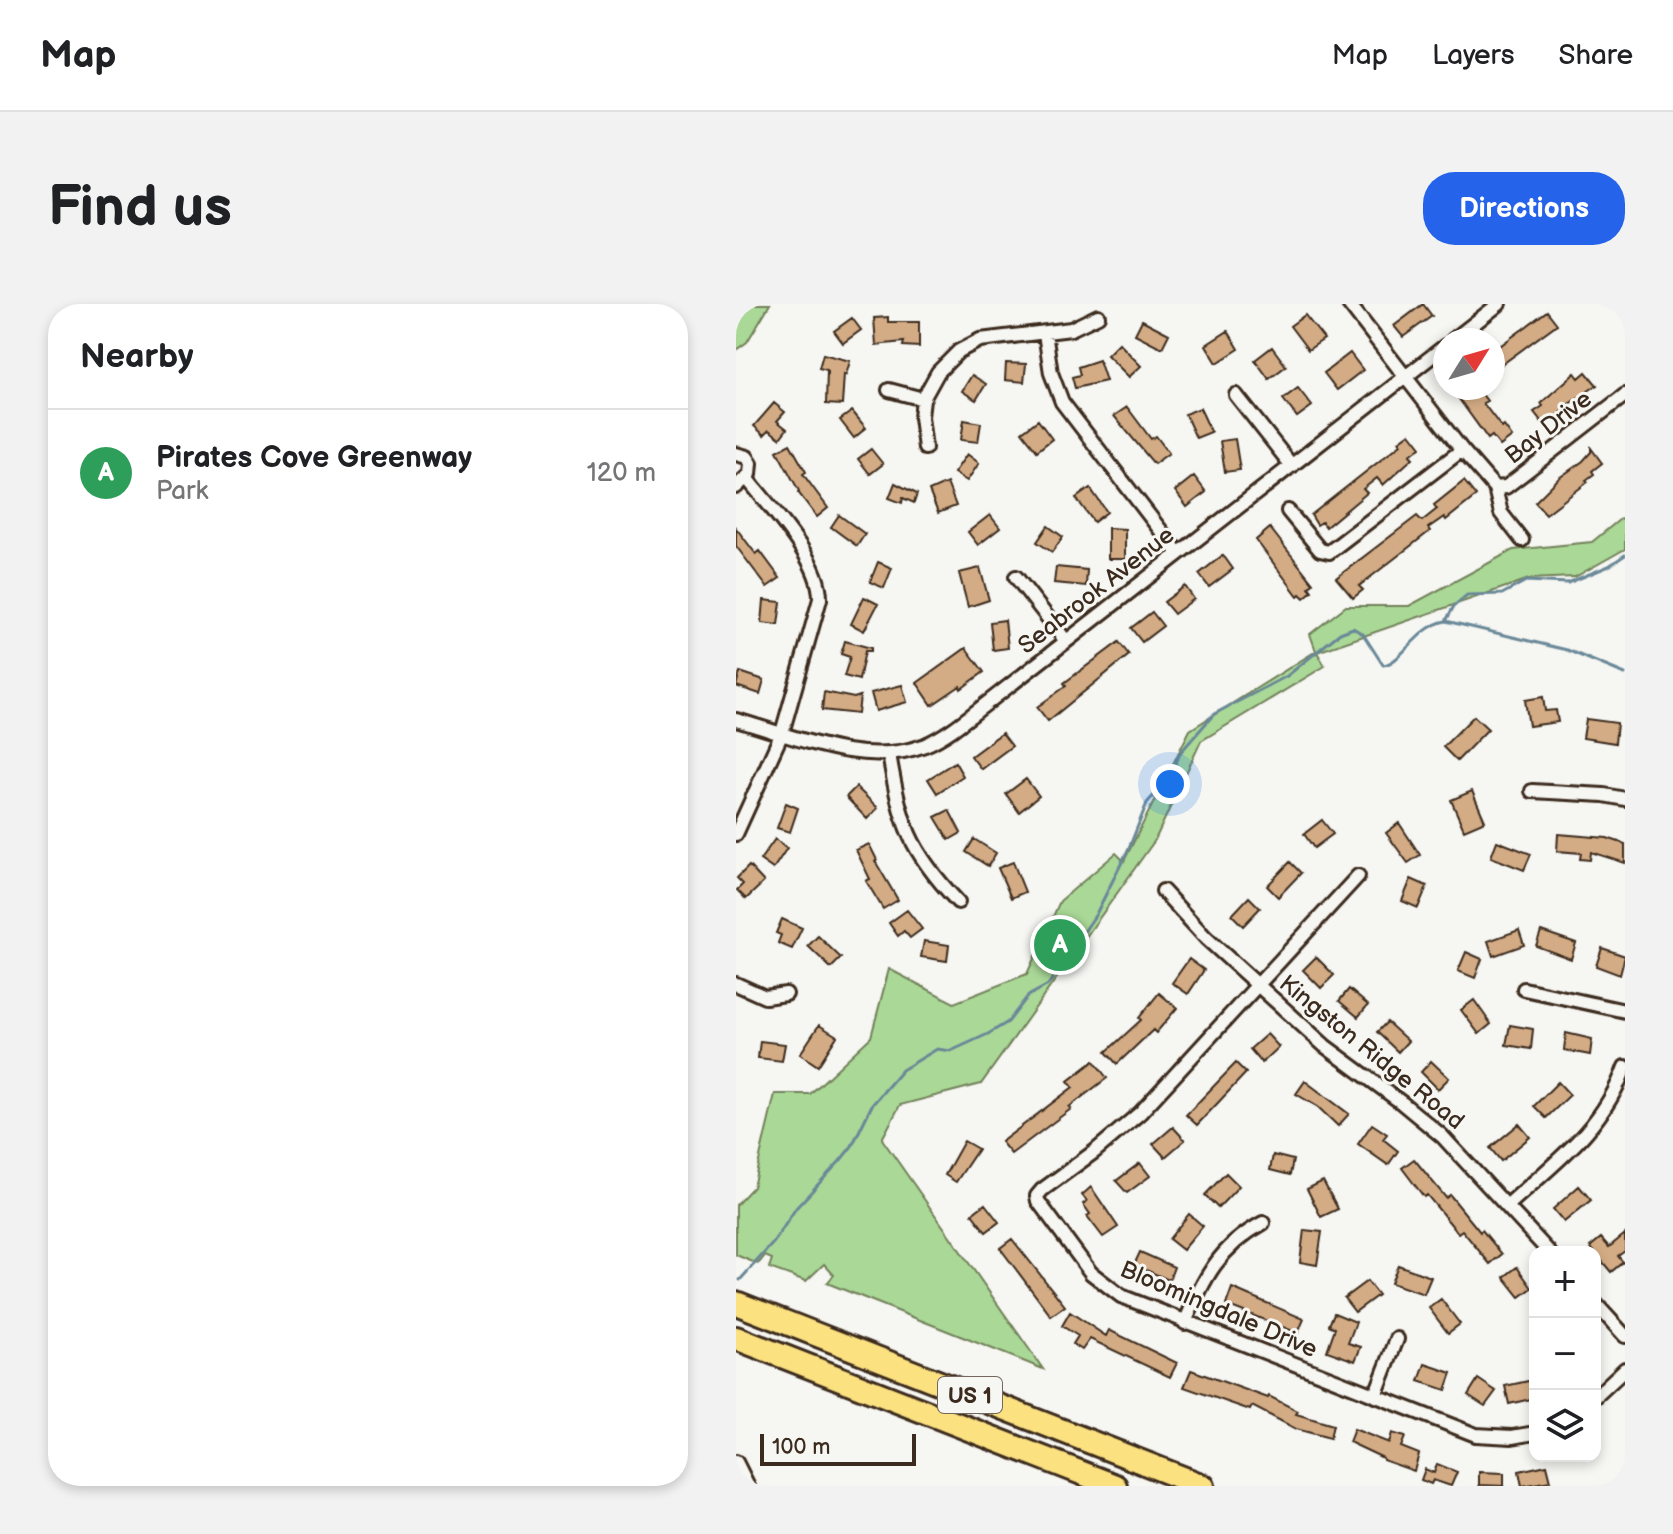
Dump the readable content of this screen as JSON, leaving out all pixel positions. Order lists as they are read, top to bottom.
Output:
{
  "streets": {
    "highway": ["US 1"],
    "street": [
      "Bay Drive",
      "Seabrook Avenue",
      "Kingston Ridge Road",
      "Bloomingdale Drive"
    ]
  },
  "crossings": [
    ["Bay Drive", "Seabrook Avenue"],
    ["Kingston Ridge Road", "Bloomingdale Drive"]
  ],
  "scale_bar": "100 m",
  "north": "top right",
  "page": {
    "header": "Map",
    "nav": ["Map", "Layers", "Share"],
    "buttons": "Directions",
    "title": "Find us",
    "heading": "Nearby",
    "list": [
      {
        "mark": "A",
        "name": "Pirates Cove Greenway",
        "note": "Park",
        "value": "120 m"
      }
    ],
    "pins": "A",
    "map_buttons": ["+", "−"],
    "scale": "100 m"
  }
}
